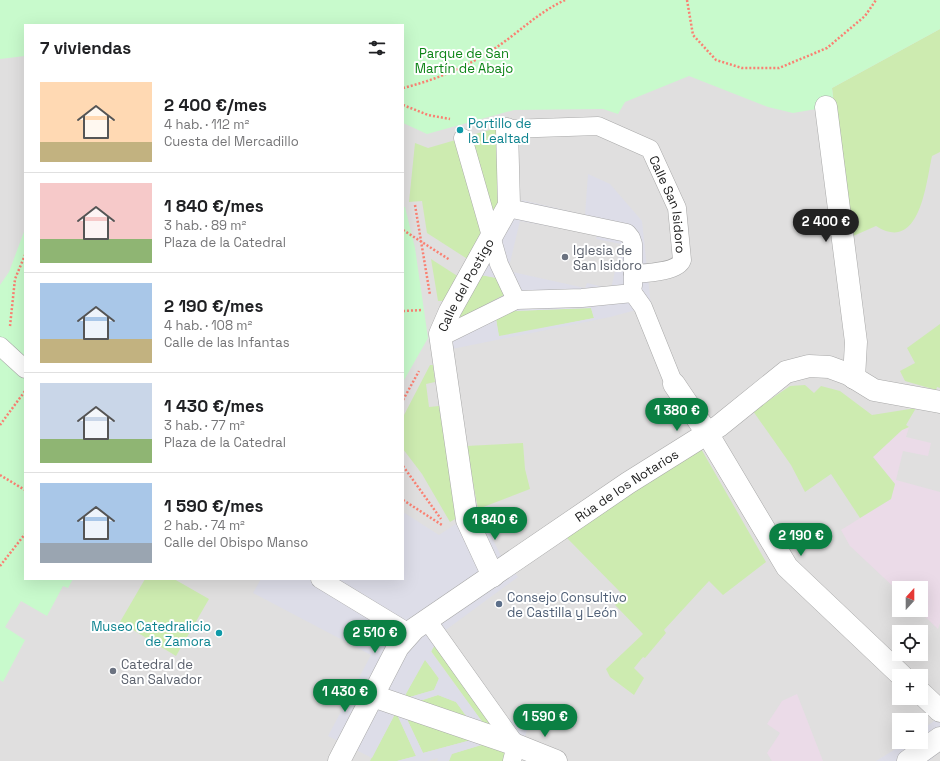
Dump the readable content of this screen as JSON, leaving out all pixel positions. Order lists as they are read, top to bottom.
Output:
{
  "streets": {
    "street": ["Calle San Isidoro", "Calle del Postigo", "Rúa de los Notarios"]
  },
  "crossings": [
    ["Calle San Isidoro", "Calle del Postigo"],
    ["Calle del Postigo", "Rúa de los Notarios"]
  ],
  "parks": ["Parque de San Martín de Abajo"],
  "places": [
    "Portillo de la Lealtad",
    "Iglesia de San Isidoro",
    "Consejo Consultivo de Castilla y León",
    "Museo Catedralicio de Zamora",
    "Catedral de San Salvador"
  ],
  "north": "top",
  "page": {
    "heading": "7 viviendas",
    "list": [
      {
        "name": "2 400 €/mes",
        "note": "4 hab. · 112 m² · Cuesta del Mercadillo"
      },
      {
        "name": "1 840 €/mes",
        "note": "3 hab. · 89 m² · Plaza de la Catedral"
      },
      {
        "name": "2 190 €/mes",
        "note": "4 hab. · 108 m² · Calle de las Infantas"
      },
      {
        "name": "1 430 €/mes",
        "note": "3 hab. · 77 m² · Plaza de la Catedral"
      },
      {
        "name": "1 590 €/mes",
        "note": "2 hab. · 74 m² · Calle del Obispo Manso"
      }
    ],
    "price": [
      "2 400 €",
      "1 380 €",
      "1 840 €",
      "2 190 €",
      "2 510 €",
      "1 430 €",
      "1 590 €"
    ],
    "map_buttons": ["+", "−"]
  }
}
